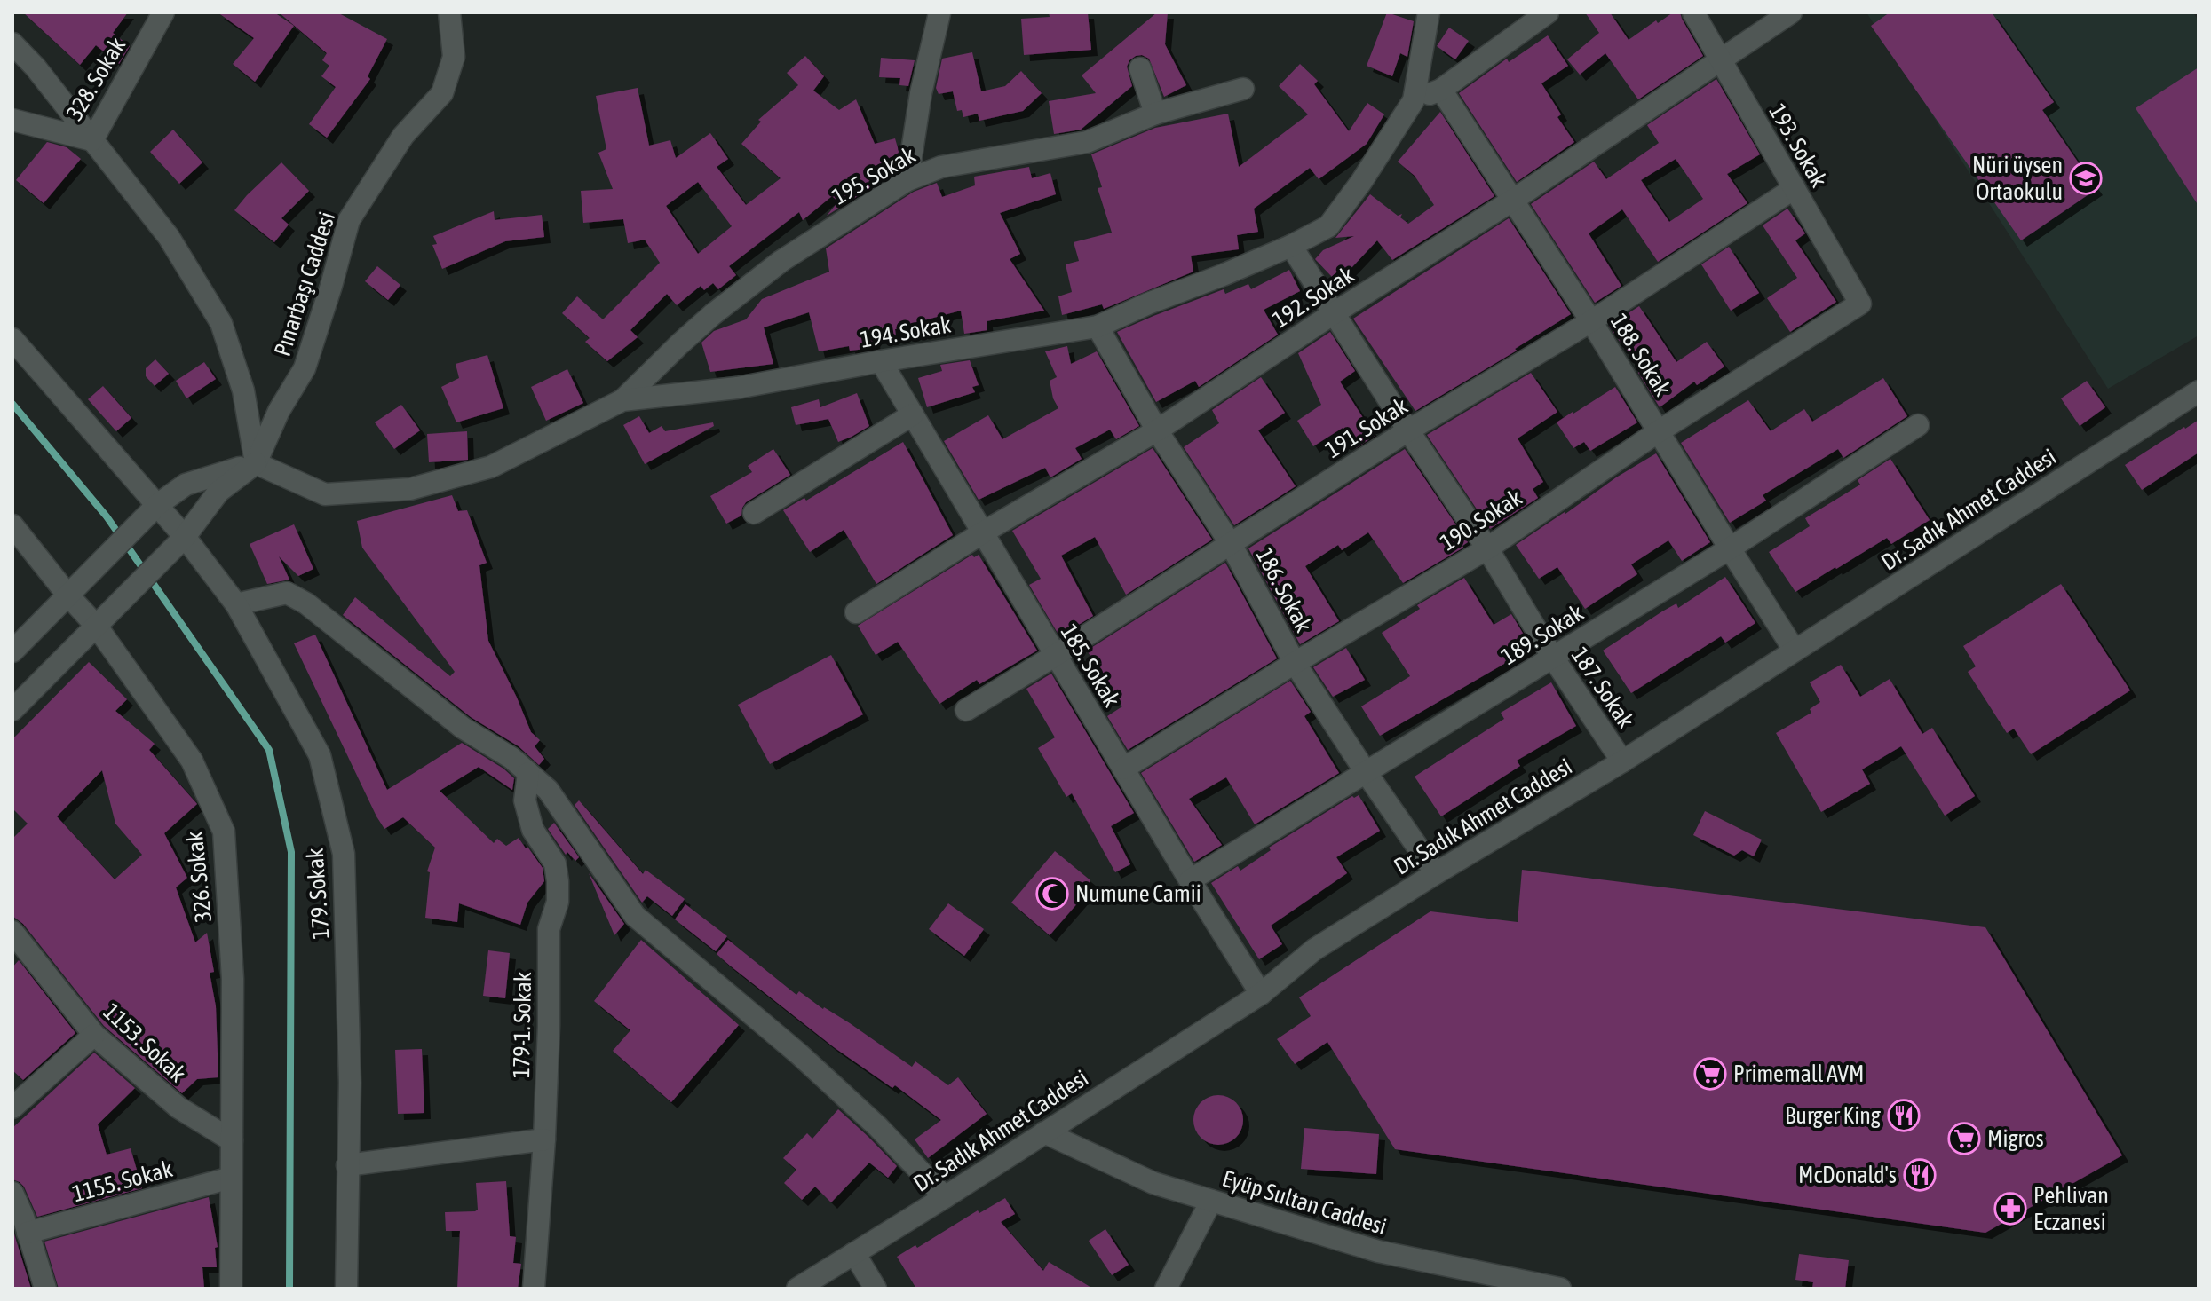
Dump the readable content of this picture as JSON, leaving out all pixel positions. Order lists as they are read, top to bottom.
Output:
{
  "streets": {
    "street": [
      "328. Sokak",
      "193. Sokak",
      "195. Sokak",
      "Pınarbaşı Caddesi",
      "192. Sokak",
      "194. Sokak",
      "188. Sokak",
      "191. Sokak",
      "Dr. Sadık Ahmet Caddesi",
      "190. Sokak",
      "186. Sokak",
      "189. Sokak",
      "185. Sokak",
      "187. Sokak",
      "326. Sokak",
      "179. Sokak",
      "179-1. Sokak",
      "1153. Sokak",
      "1155. Sokak",
      "Eyüp Sultan Caddesi"
    ]
  },
  "crossings": [
    ["193. Sokak", "192. Sokak"],
    ["193. Sokak", "191. Sokak"],
    ["193. Sokak", "190. Sokak"],
    ["195. Sokak", "194. Sokak"],
    ["Pınarbaşı Caddesi", "194. Sokak"],
    ["192. Sokak", "188. Sokak"],
    ["192. Sokak", "186. Sokak"],
    ["192. Sokak", "185. Sokak"],
    ["192. Sokak", "187. Sokak"],
    ["194. Sokak", "186. Sokak"],
    ["194. Sokak", "185. Sokak"],
    ["194. Sokak", "187. Sokak"],
    ["188. Sokak", "191. Sokak"],
    ["188. Sokak", "Dr. Sadık Ahmet Caddesi"],
    ["188. Sokak", "190. Sokak"],
    ["188. Sokak", "189. Sokak"],
    ["191. Sokak", "186. Sokak"],
    ["191. Sokak", "185. Sokak"],
    ["191. Sokak", "187. Sokak"],
    ["Dr. Sadık Ahmet Caddesi", "186. Sokak"],
    ["Dr. Sadık Ahmet Caddesi", "185. Sokak"],
    ["Dr. Sadık Ahmet Caddesi", "187. Sokak"],
    ["Dr. Sadık Ahmet Caddesi", "Eyüp Sultan Caddesi"],
    ["190. Sokak", "186. Sokak"],
    ["190. Sokak", "185. Sokak"],
    ["190. Sokak", "187. Sokak"],
    ["186. Sokak", "189. Sokak"],
    ["189. Sokak", "185. Sokak"],
    ["189. Sokak", "187. Sokak"],
    ["326. Sokak", "1153. Sokak"],
    ["326. Sokak", "1155. Sokak"]
  ],
  "places": {
    "school or university": ["Nüri üysen Ortaokulu"],
    "mosque": ["Numune Camii"],
    "supermarket": ["Primemall AVM", "Migros"],
    "restaurant": ["Burger King", "McDonald's"],
    "pharmacy": ["Pehlivan Eczanesi"]
  }
}
